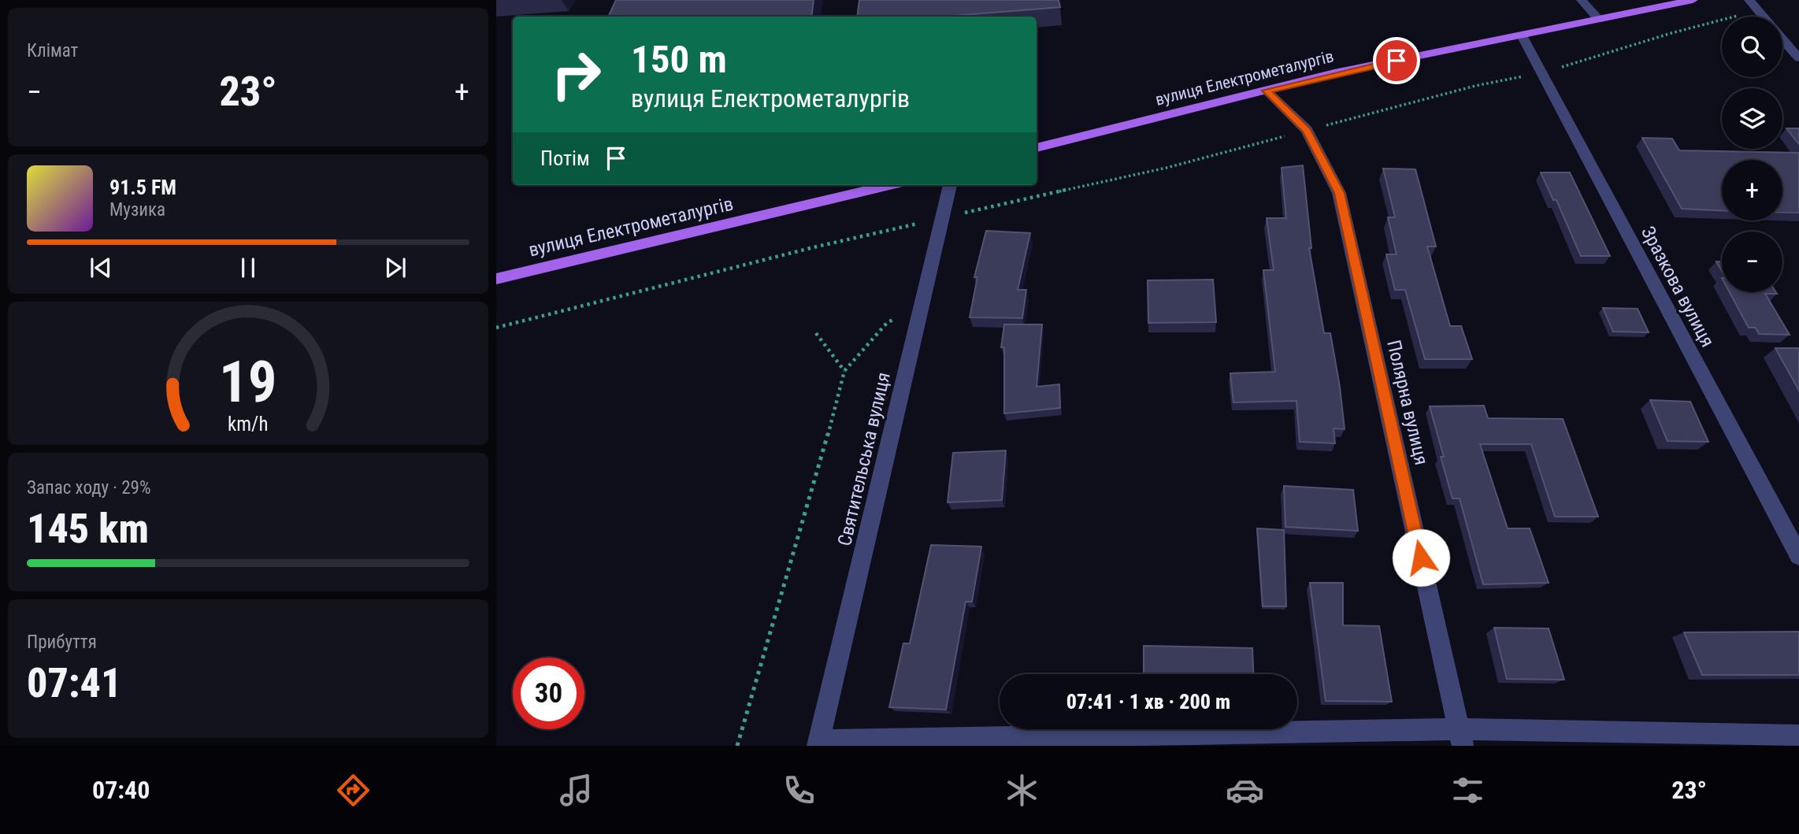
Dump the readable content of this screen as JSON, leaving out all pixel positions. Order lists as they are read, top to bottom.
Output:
{
  "streets": {
    "main road": ["вулиця Електрометалургів"],
    "street": ["Зразкова вулиця", "Полярна вулиця", "Святительська вулиця"]
  },
  "crossings": [
    ["вулиця Електрометалургів", "Зразкова вулиця"],
    ["вулиця Електрометалургів", "Полярна вулиця"]
  ],
  "page": {
    "tile": [
      "Клімат",
      ["Запас ходу · 29%", "145 km"],
      ["Прибуття", "07:41"]
    ],
    "map_buttons": ["+", "−"],
    "turn": ["150 m", "вулиця Електрометалургів"],
    "heat": ["−", "23°", "+"],
    "then": "Потім",
    "song": ["91.5 FM", "Музика"],
    "limit": "30",
    "trip": "07:41 · 1 хв · 200 m",
    "tabs": ["07:40", "23°"],
    "gauge": ["19", "km/h"]
  }
}
